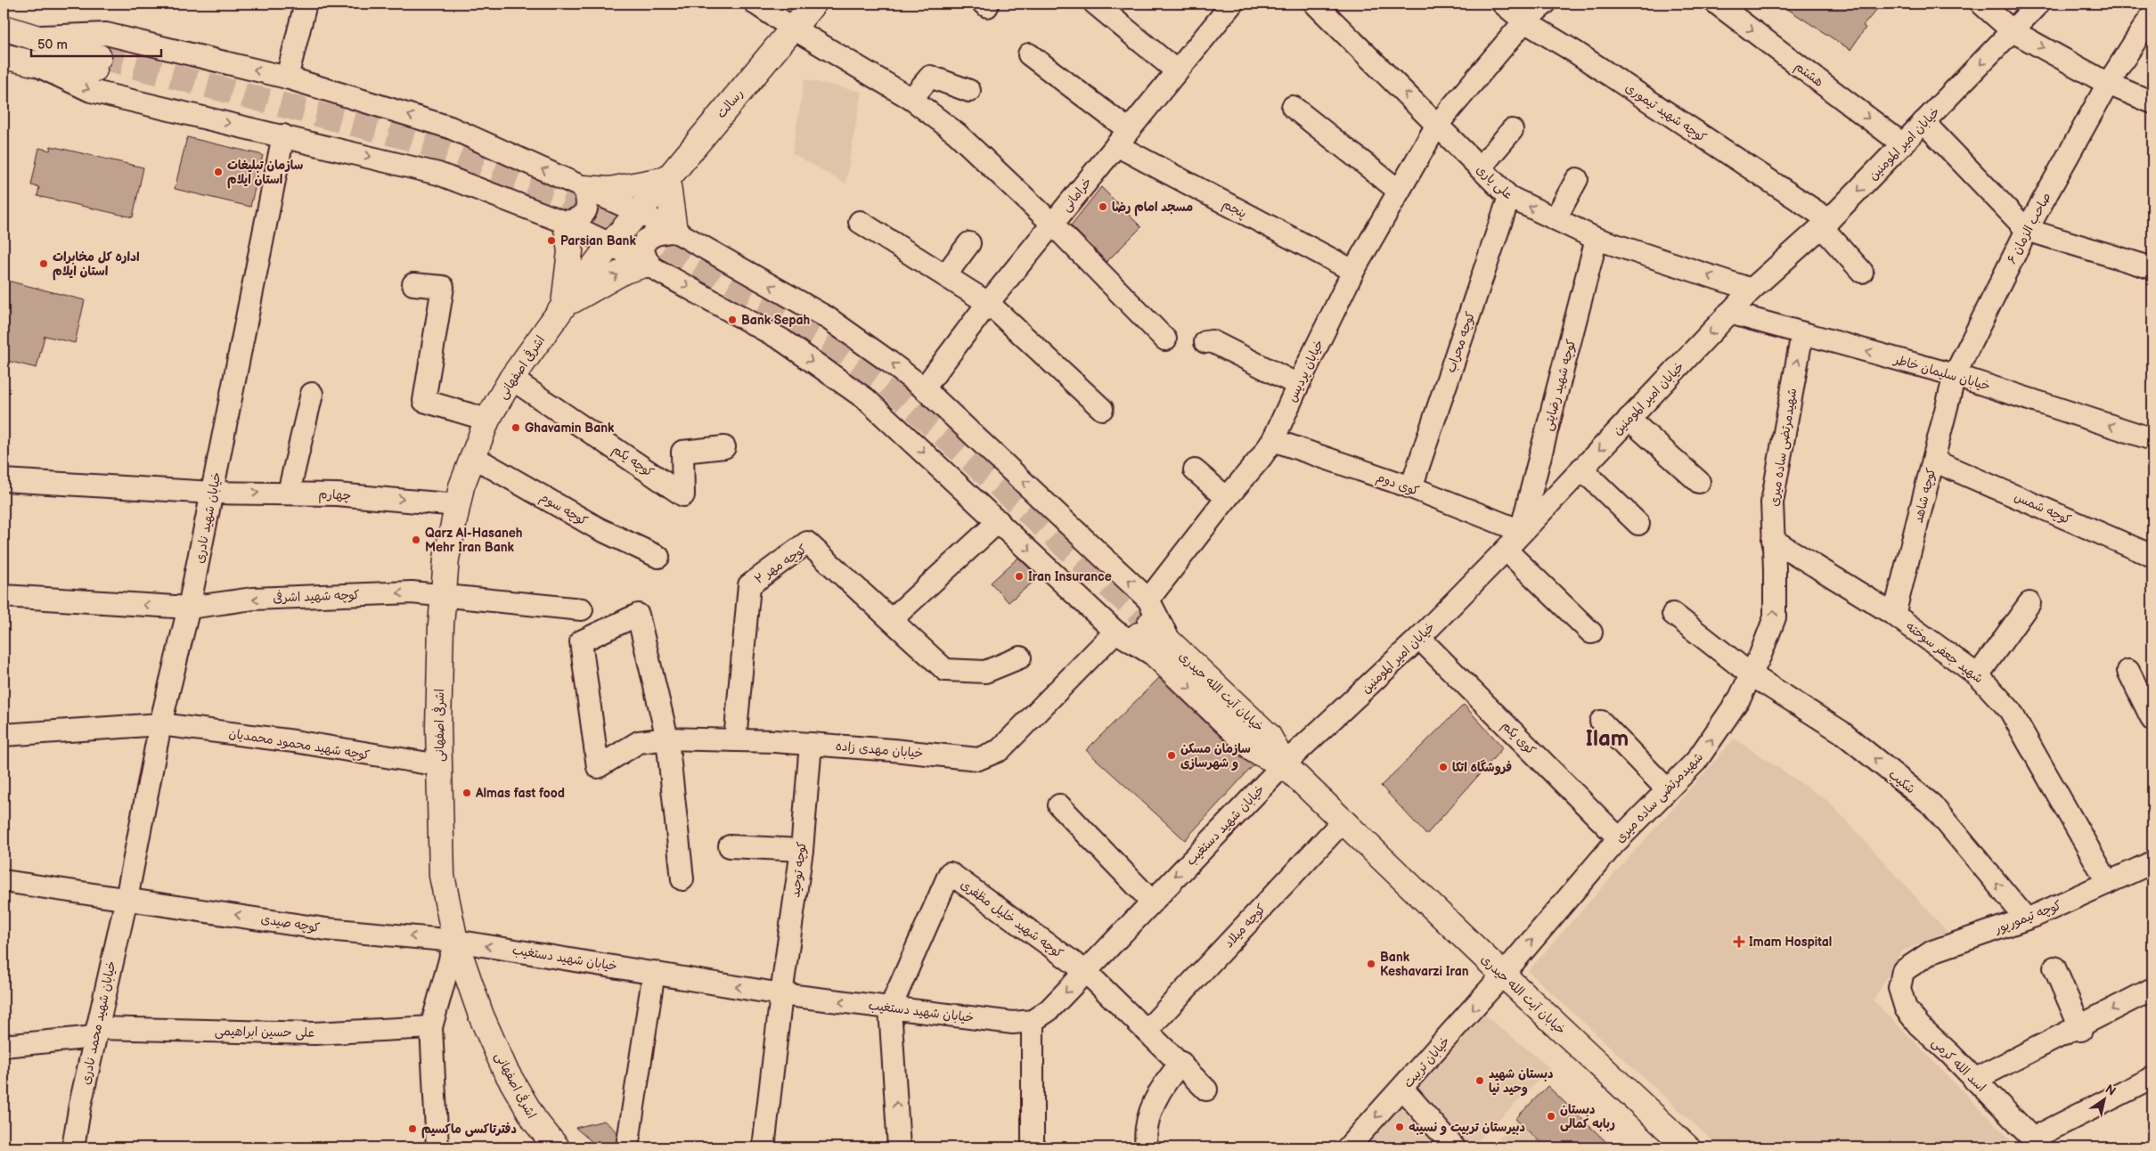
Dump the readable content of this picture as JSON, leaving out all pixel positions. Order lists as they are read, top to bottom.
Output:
{
  "streets": {
    "main road": ["رسالت", "اشرفی اصفهانی", "خیابان آیت الله حیدری"],
    "street": [
      "هشتم",
      "کوچه شهید تیموری",
      "خیابان امیر المومنین",
      "علی یاری",
      "خرامانی",
      "پنجم",
      "صاحب الزمان ۶",
      "کوچه محراب",
      "خیابان پردیس",
      "خیابان سلیمان خاطر",
      "کوچه شهید رضایتی",
      "شهیدمرتضی ساده میری",
      "کوچه یکم",
      "کوی دوم",
      "چهارم",
      "کوچه شاهد",
      "کوچه شمس",
      "کوچه سوم",
      "خیابان شهید نادری",
      "کوچه مهر ۲",
      "کوچه شهید اشرفی",
      "شهید جعفر سوخته",
      "کوی یکم",
      "کوچه شهید محمود محمدیان",
      "خیابان مهدی زاده",
      "شکیب",
      "خیابان شهید دستغیب",
      "کوچه توحید",
      "کوچه تیمورپور",
      "کوچه شهید خلیل مظفری",
      "کوچه صیدی",
      "کوچه میلاد",
      "خیابان شهید محمد نادری",
      "علی حسین ابراهیمی",
      "خیابان تربیت",
      "اسد الله کرمی"
    ]
  },
  "crossings": [
    ["هشتم", "خیابان امیر المومنین"],
    ["رسالت", "اشرفی اصفهانی"],
    ["کوچه شهید تیموری", "خیابان امیر المومنین"],
    ["کوچه شهید تیموری", "خیابان پردیس"],
    ["خیابان امیر المومنین", "علی یاری"],
    ["خیابان امیر المومنین", "خیابان سلیمان خاطر"],
    ["خیابان امیر المومنین", "کوچه شهید رضایتی"],
    ["خیابان امیر المومنین", "کوی دوم"],
    ["خیابان امیر المومنین", "خیابان آیت الله حیدری"],
    ["خیابان امیر المومنین", "کوی یکم"],
    ["خیابان امیر المومنین", "خیابان شهید دستغیب"],
    ["علی یاری", "کوچه محراب"],
    ["علی یاری", "خیابان پردیس"],
    ["علی یاری", "کوچه شهید رضایتی"],
    ["خرامانی", "پنجم"],
    ["پنجم", "خیابان پردیس"],
    ["صاحب الزمان ۶", "خیابان سلیمان خاطر"],
    ["صاحب الزمان ۶", "کوچه شاهد"],
    ["کوچه محراب", "کوی دوم"],
    ["اشرفی اصفهانی", "کوچه یکم"],
    ["اشرفی اصفهانی", "چهارم"],
    ["اشرفی اصفهانی", "کوچه سوم"],
    ["اشرفی اصفهانی", "کوچه شهید اشرفی"],
    ["اشرفی اصفهانی", "کوچه شهید محمود محمدیان"],
    ["اشرفی اصفهانی", "خیابان شهید دستغیب"],
    ["اشرفی اصفهانی", "کوچه صیدی"],
    ["خیابان پردیس", "کوی دوم"],
    ["خیابان سلیمان خاطر", "شهیدمرتضی ساده میری"],
    ["خیابان سلیمان خاطر", "کوچه شاهد"],
    ["کوچه شهید رضایتی", "کوی دوم"],
    ["شهیدمرتضی ساده میری", "شهید جعفر سوخته"],
    ["شهیدمرتضی ساده میری", "خیابان آیت الله حیدری"],
    ["شهیدمرتضی ساده میری", "کوی یکم"],
    ["شهیدمرتضی ساده میری", "شکیب"],
    ["شهیدمرتضی ساده میری", "خیابان تربیت"],
    ["چهارم", "خیابان شهید نادری"],
    ["کوچه شاهد", "کوچه شمس"],
    ["کوچه شاهد", "شهید جعفر سوخته"],
    ["خیابان شهید نادری", "کوچه شهید اشرفی"],
    ["خیابان شهید نادری", "کوچه شهید محمود محمدیان"],
    ["خیابان شهید نادری", "کوچه صیدی"],
    ["خیابان شهید نادری", "خیابان شهید محمد نادری"],
    ["کوچه مهر ۲", "خیابان مهدی زاده"],
    ["شهید جعفر سوخته", "کوچه تیمورپور"],
    ["خیابان آیت الله حیدری", "خیابان مهدی زاده"],
    ["خیابان آیت الله حیدری", "خیابان شهید دستغیب"],
    ["خیابان آیت الله حیدری", "کوچه میلاد"],
    ["خیابان آیت الله حیدری", "خیابان تربیت"],
    ["خیابان مهدی زاده", "کوچه توحید"],
    ["شکیب", "کوچه تیمورپور"],
    ["خیابان شهید دستغیب", "کوچه توحید"],
    ["خیابان شهید دستغیب", "کوچه شهید خلیل مظفری"],
    ["خیابان شهید دستغیب", "کوچه صیدی"],
    ["کوچه تیمورپور", "اسد الله کرمی"],
    ["کوچه صیدی", "خیابان شهید محمد نادری"],
    ["خیابان شهید محمد نادری", "علی حسین ابراهیمی"]
  ],
  "one_way": [
    "هشتم",
    "خیابان امیر المومنین",
    "شهیدمرتضی ساده میری",
    "چهارم",
    "کوچه شهید اشرفی",
    "شکیب",
    "خیابان شهید دستغیب",
    "کوچه صیدی",
    "خیابان تربیت"
  ],
  "districts": ["Ilam"],
  "places": {
    "other": [
      "سازمان تبلیغات استان ایلام",
      "مسجد امام رضا",
      "Parsian Bank",
      "اداره کل مخابرات استان ایلام",
      "Bank Sepah",
      "Ghavamin Bank",
      "Qarz Al-Hasaneh Mehr Iran Bank",
      "Iran Insurance",
      "سازمان مسکن و شهرسازی",
      "فروشگاه اتکا",
      "Almas fast food",
      "Bank Keshavarzi Iran",
      "دبستان شهید وحید نیا",
      "دبستان ربابه کمالی",
      "دبیرستان تربیت و نسیبه",
      "دفترتاکسی ماکسیم"
    ],
    "health": ["Imam Hospital"]
  },
  "scale_bar": "50 m",
  "north": "top right"
}
